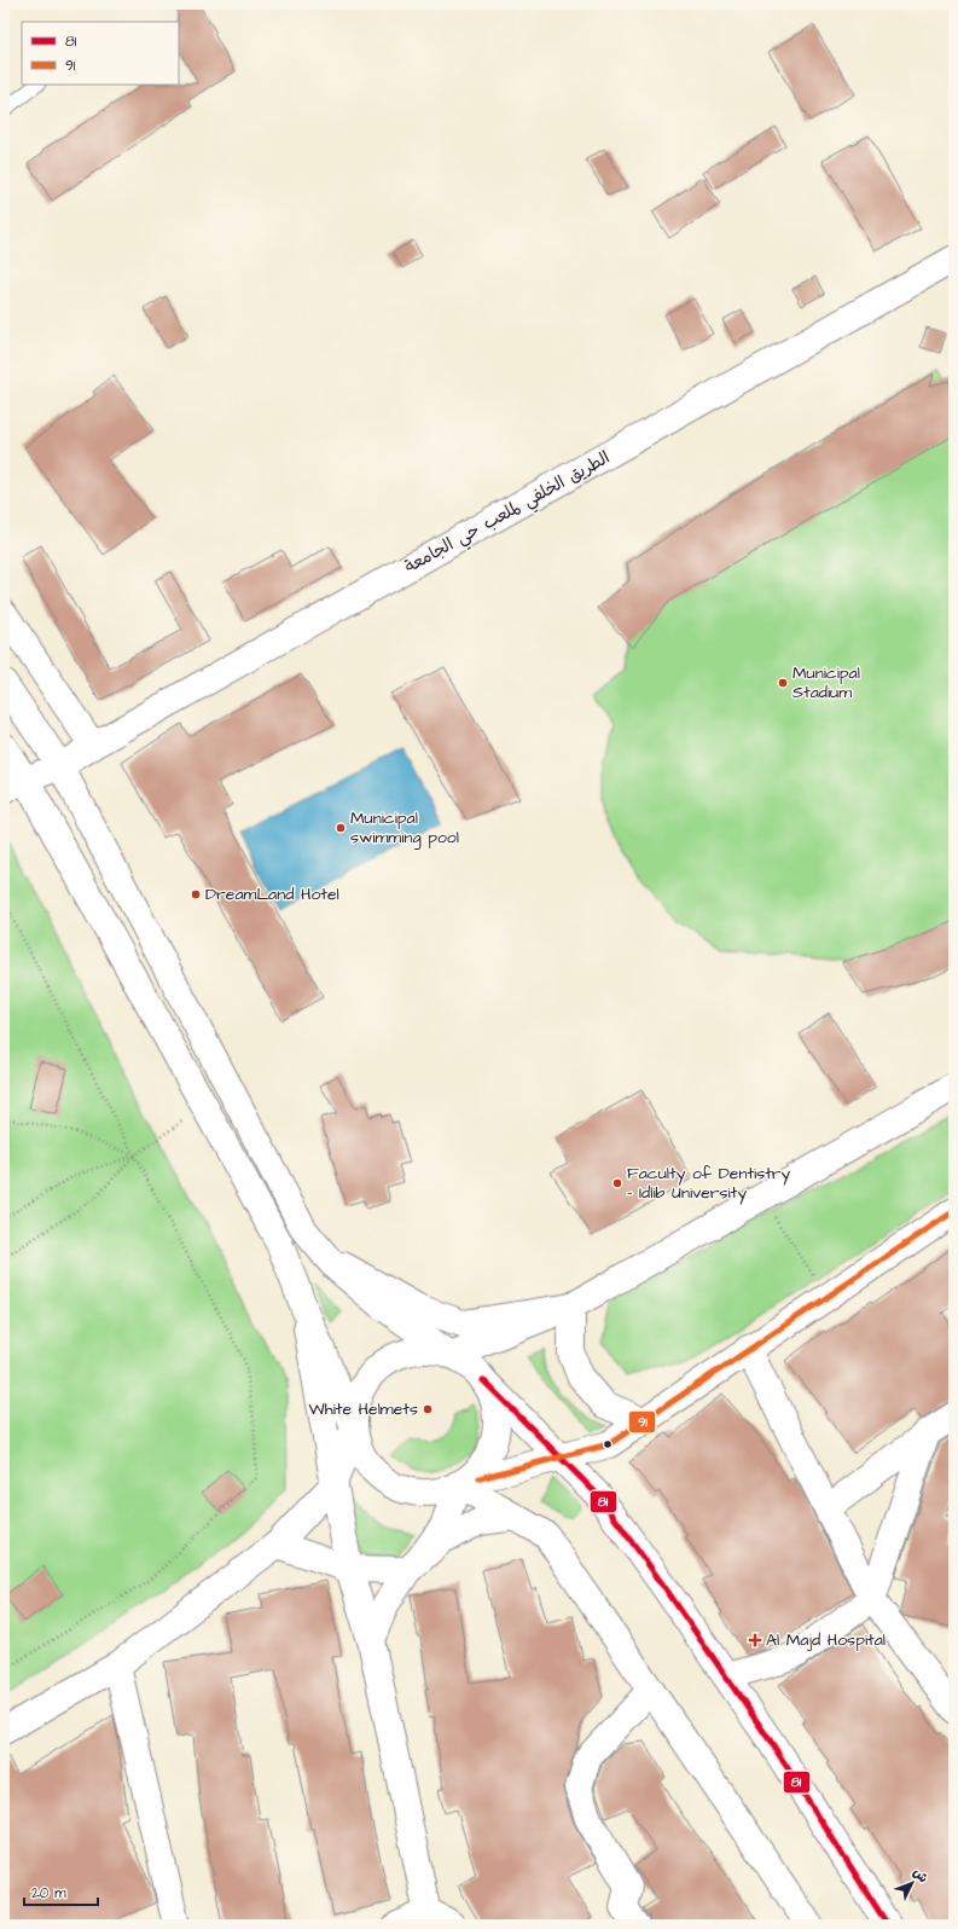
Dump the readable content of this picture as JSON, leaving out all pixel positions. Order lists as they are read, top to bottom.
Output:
{
  "streets": {
    "street": ["الطريق الخلفي لملعب حي الجامعة"]
  },
  "places": {
    "other": [
      "Municipal Stadium",
      "Municipal swimming pool",
      "DreamLand Hotel",
      "Faculty of Dentistry - Idlib University",
      "White Helmets"
    ],
    "health": ["Al Majd Hospital"]
  },
  "lines": ["transit line 91", "transit line 81"],
  "legend": ["81", "91"],
  "scale_bar": "20 m",
  "north": "top right"
}
